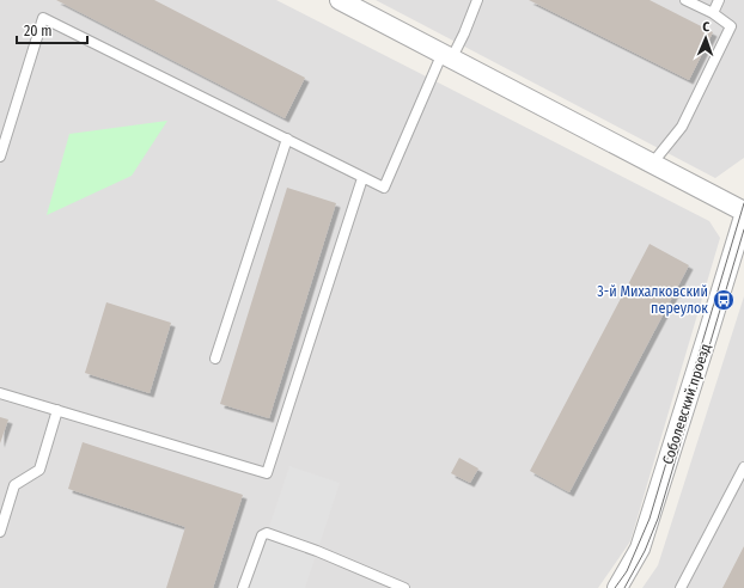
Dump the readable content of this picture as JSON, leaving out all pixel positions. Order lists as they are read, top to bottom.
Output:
{
  "streets": {
    "street": ["Соболевский проезд"]
  },
  "places": {
    "bus stop": ["3-й Михалковский переулок"]
  },
  "scale_bar": "20 m",
  "north": "top"
}
